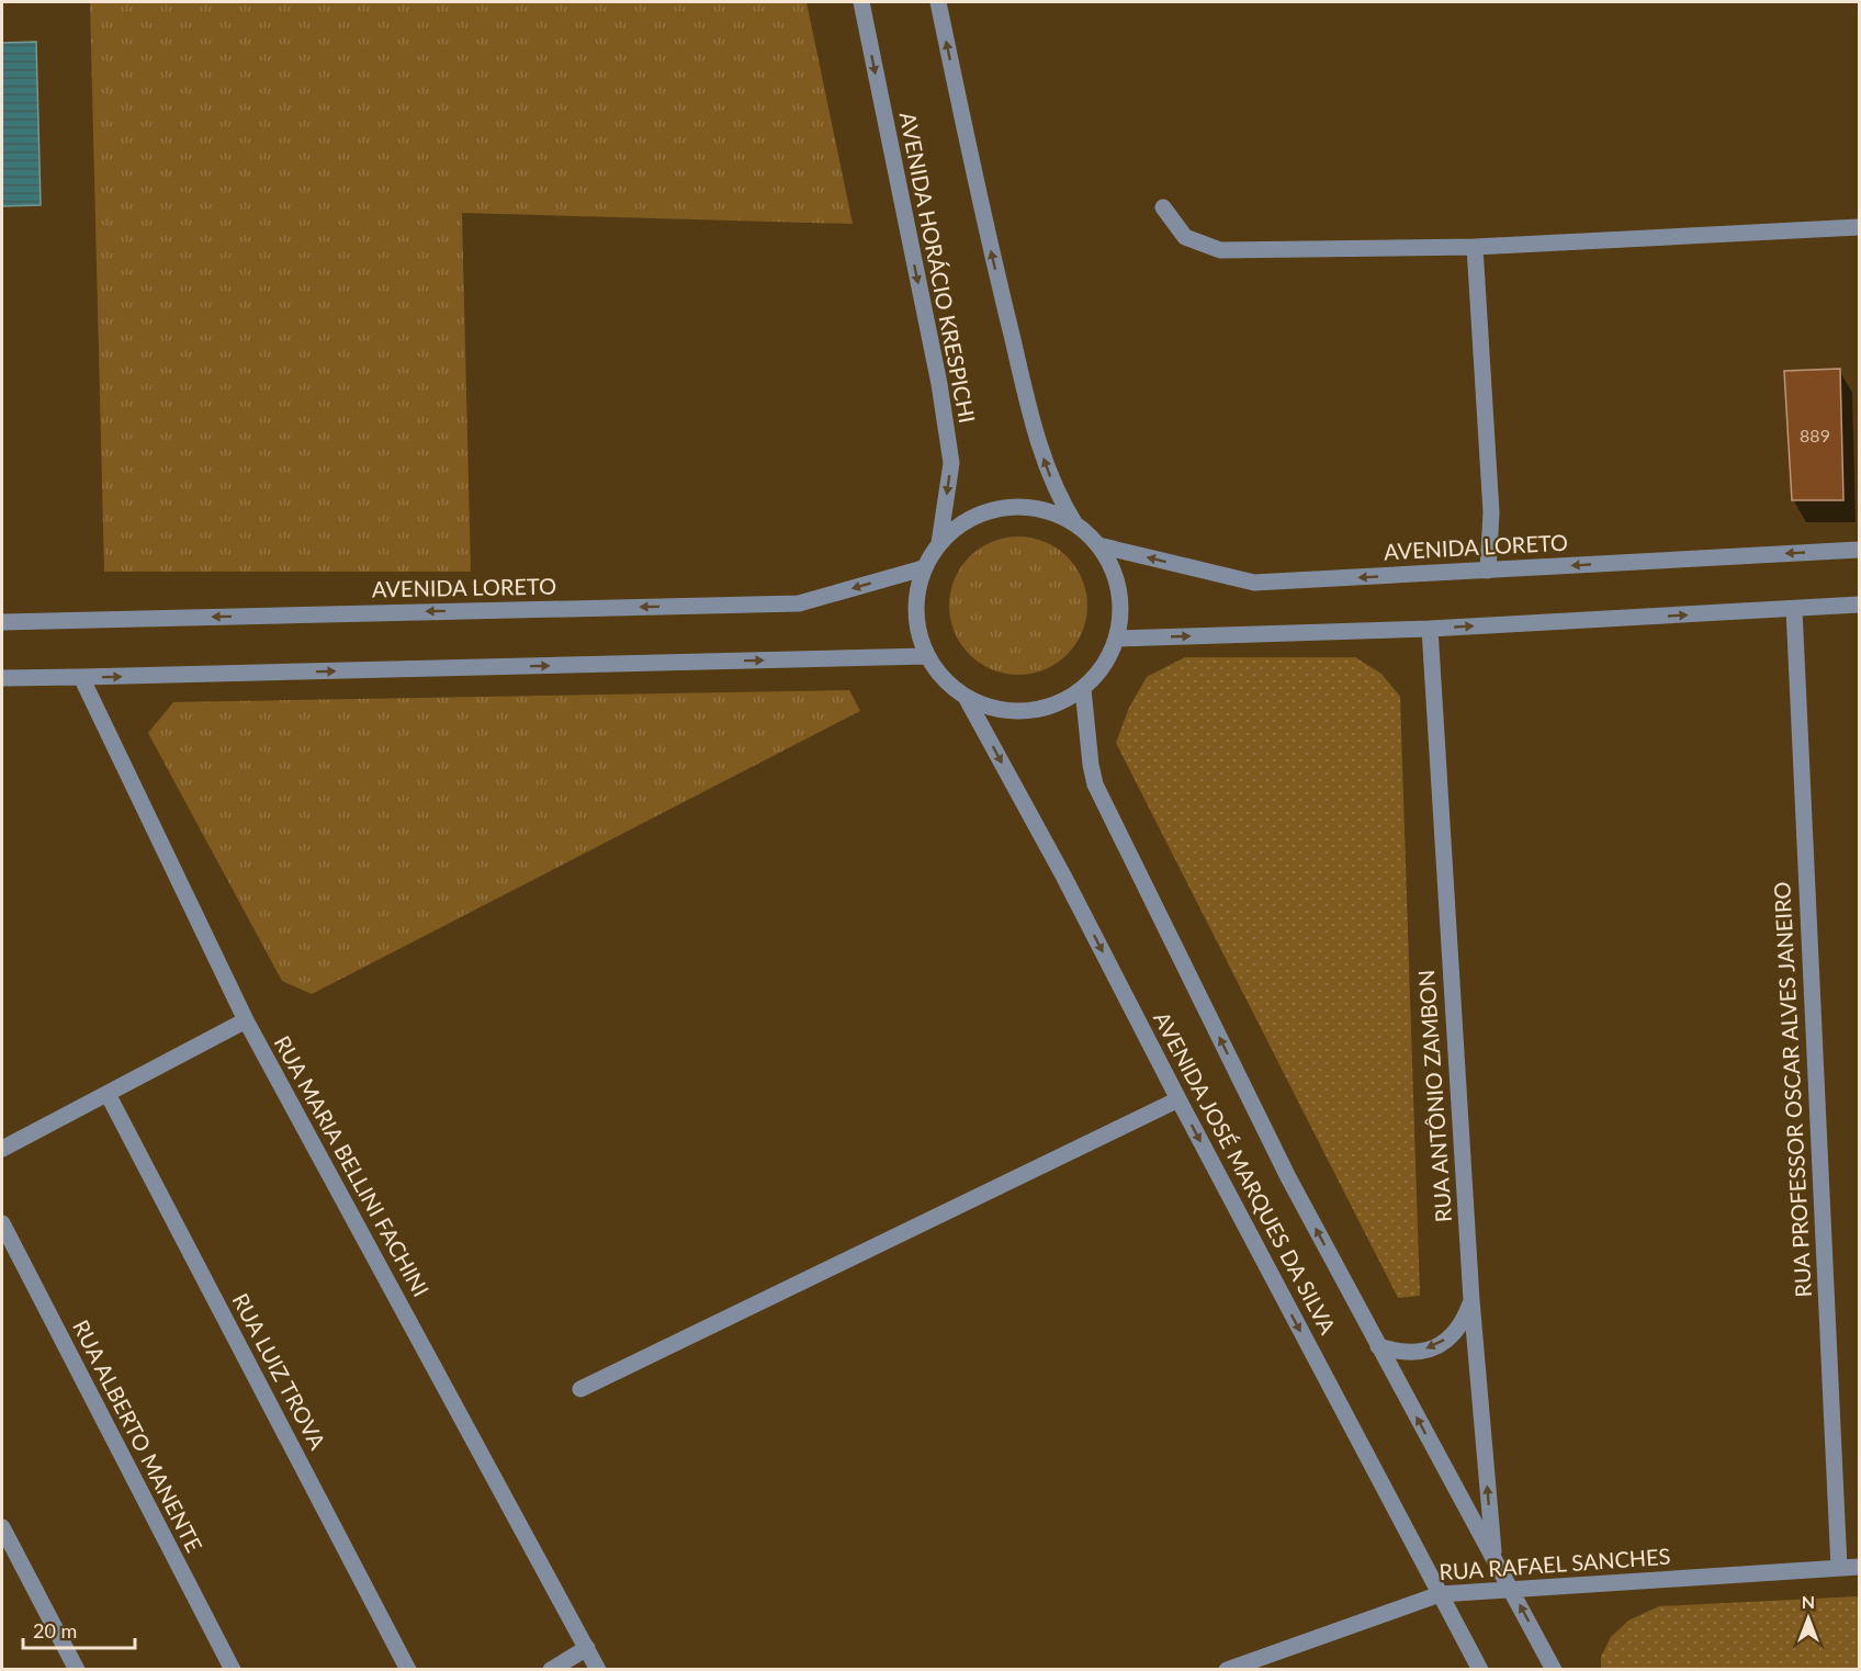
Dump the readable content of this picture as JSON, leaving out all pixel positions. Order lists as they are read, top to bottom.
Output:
{
  "streets": {
    "street": [
      "AVENIDA HORÁCIO KRESPICHI",
      "AVENIDA LORETO",
      "RUA PROFESSOR OSCAR ALVES JANEIRO",
      "RUA ANTÔNIO ZAMBON",
      "RUA MARIA BELLINI FACHINI",
      "AVENIDA JOSÉ MARQUES DA SILVA",
      "RUA LUIZ TROVA",
      "RUA ALBERTO MANENTE",
      "RUA RAFAEL SANCHES"
    ]
  },
  "crossings": [
    ["AVENIDA HORÁCIO KRESPICHI", "AVENIDA LORETO"],
    ["AVENIDA HORÁCIO KRESPICHI", "AVENIDA JOSÉ MARQUES DA SILVA"],
    ["AVENIDA LORETO", "AVENIDA JOSÉ MARQUES DA SILVA"],
    ["RUA PROFESSOR OSCAR ALVES JANEIRO", "RUA RAFAEL SANCHES"],
    ["RUA ANTÔNIO ZAMBON", "AVENIDA JOSÉ MARQUES DA SILVA"],
    ["AVENIDA JOSÉ MARQUES DA SILVA", "RUA RAFAEL SANCHES"]
  ],
  "house_numbers": ["889"],
  "scale_bar": "20 m",
  "north": "top"
}
